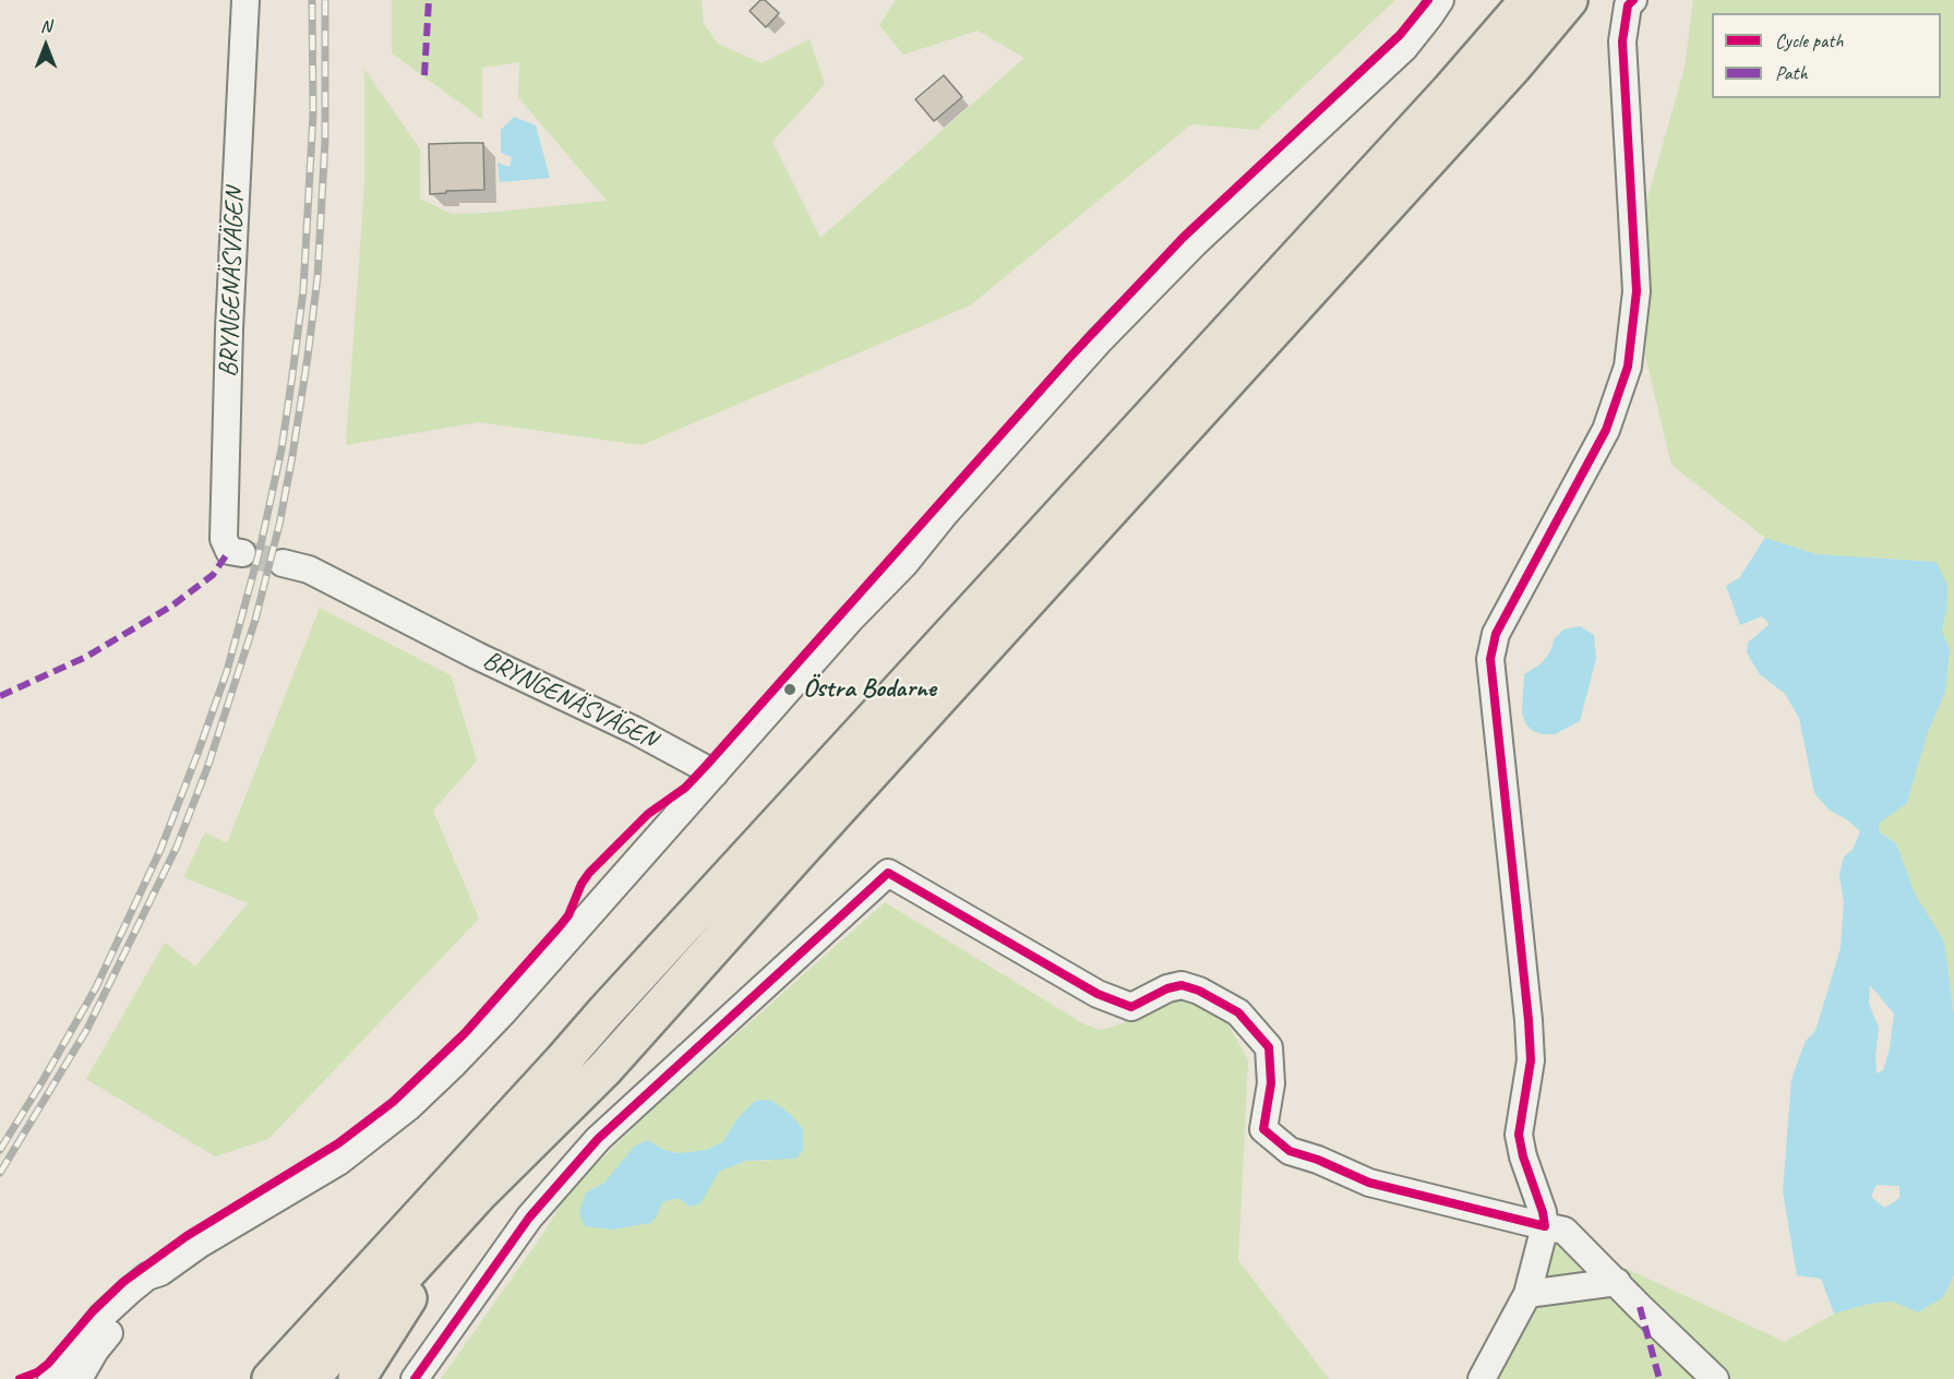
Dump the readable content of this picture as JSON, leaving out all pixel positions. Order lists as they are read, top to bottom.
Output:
{
  "streets": {
    "street": ["BRYNGENÄSVÄGEN"]
  },
  "places": ["Östra Bodarne"],
  "legend": ["Cycle path", "Path"],
  "north": "top"
}
